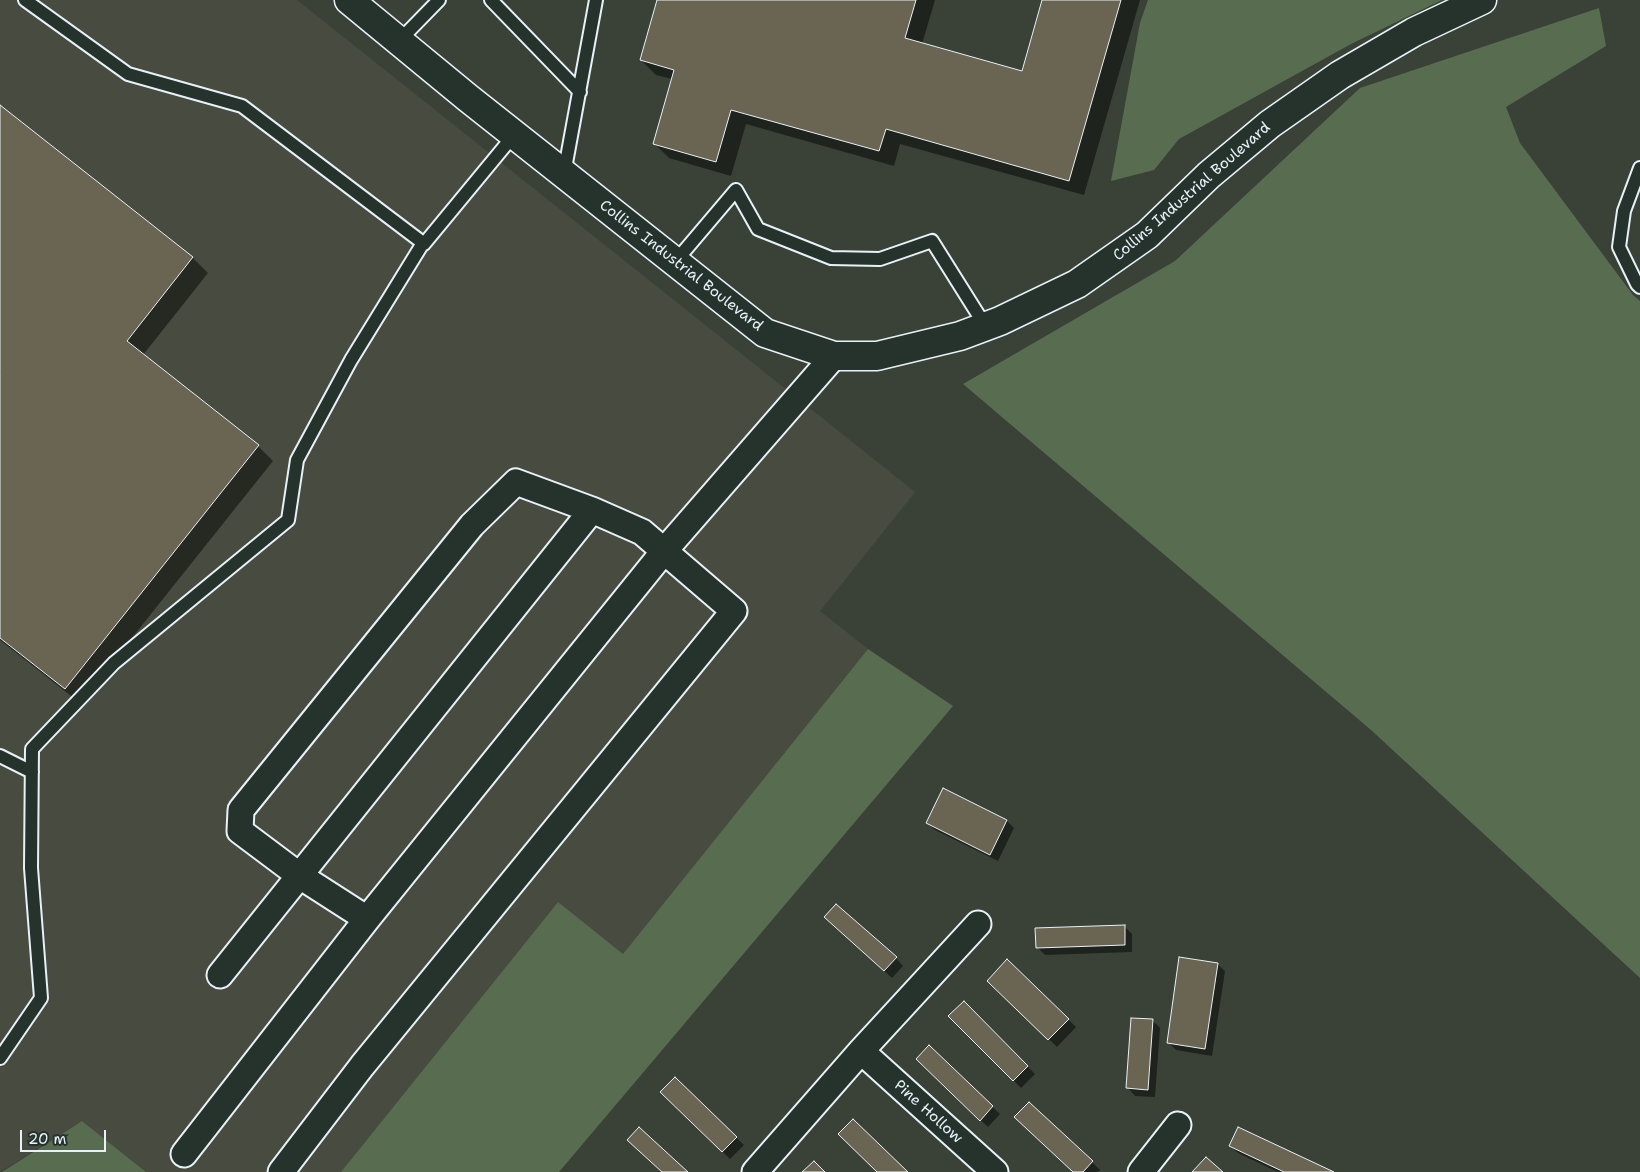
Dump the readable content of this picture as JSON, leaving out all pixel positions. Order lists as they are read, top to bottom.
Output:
{
  "streets": {
    "street": ["Collins Industrial Boulevard", "Pine Hollow"]
  },
  "scale_bar": "20 m"
}
